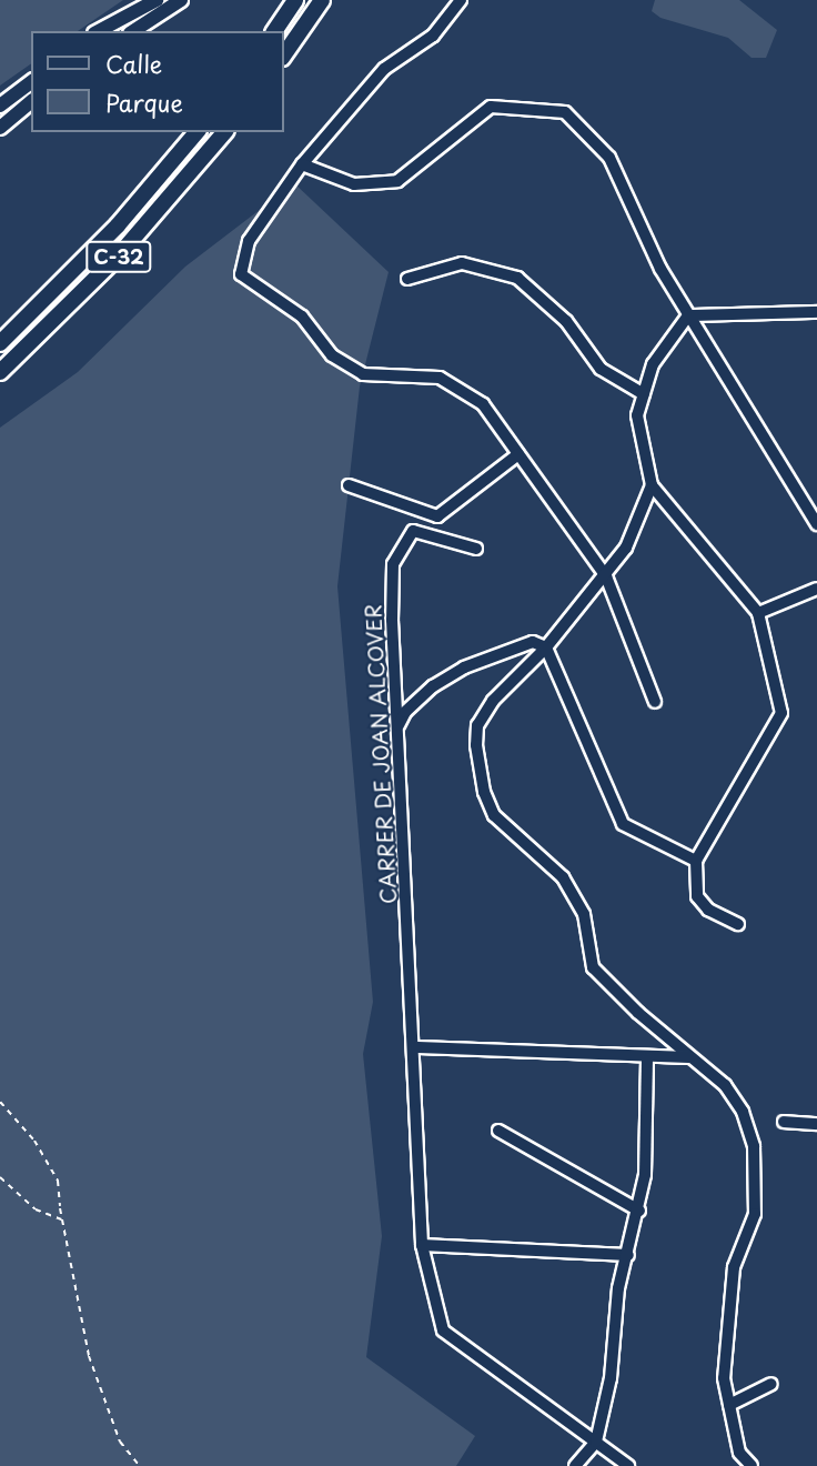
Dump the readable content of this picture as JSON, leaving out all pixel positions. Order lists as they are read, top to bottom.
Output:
{
  "streets": {
    "highway": ["C-32"],
    "street": ["CARRER DE JOAN ALCOVER"]
  },
  "legend": ["Calle", "Parque"]
}
